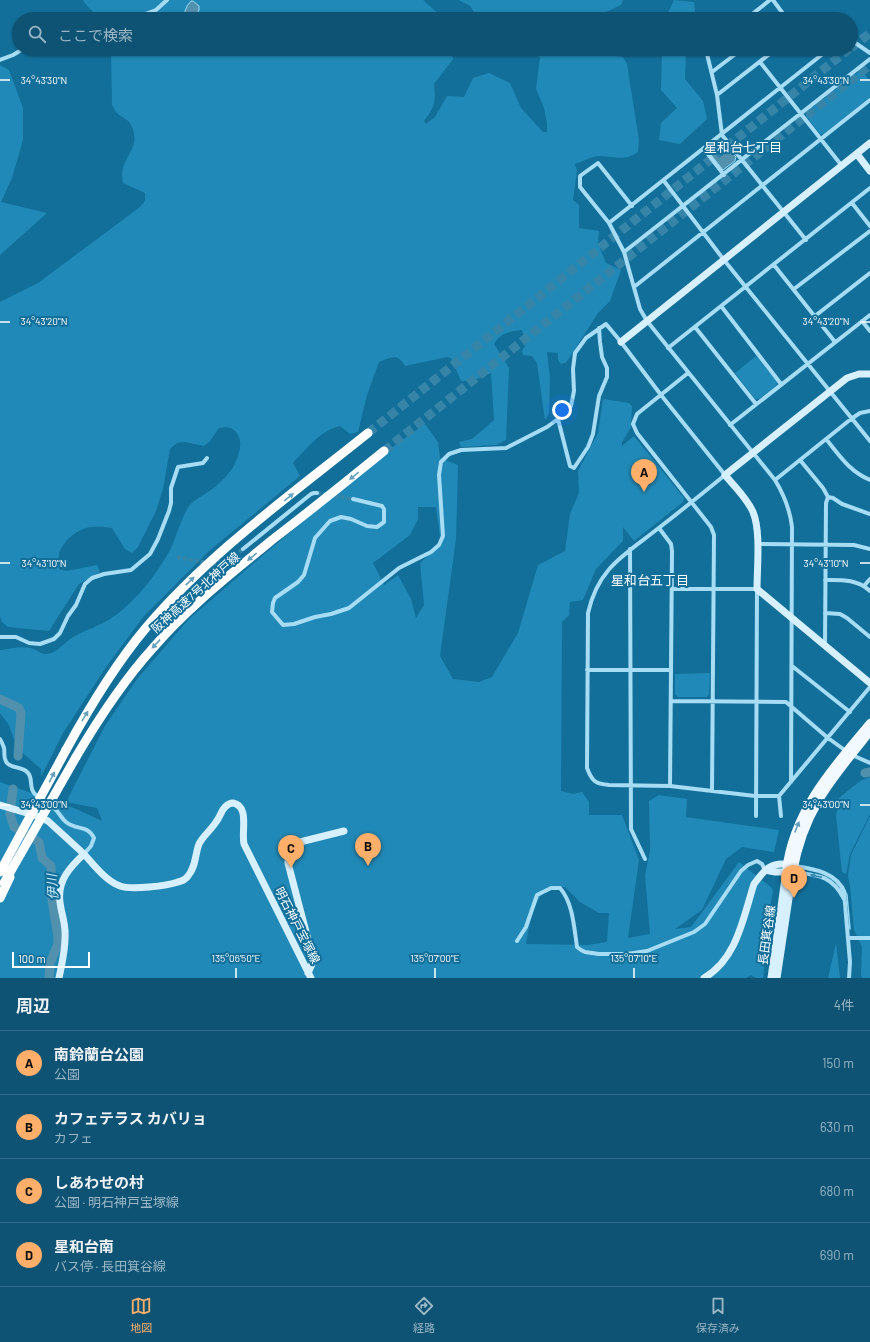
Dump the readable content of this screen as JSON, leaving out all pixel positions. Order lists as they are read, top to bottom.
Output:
{
  "streets": {
    "highway": ["阪神高速7号北神戸線"],
    "street": ["明石神戸宝塚線", "長田箕谷線"]
  },
  "districts": ["星和台七丁目", "星和台五丁目"],
  "water": ["伊川"],
  "scale_bar": "100 m",
  "page": {
    "search": "ここで検索",
    "pins": [
      "A",
      "B",
      "C",
      "D"
    ],
    "scale": "100 m",
    "heading": ["周辺", "4件"],
    "list": [
      {
        "mark": "A",
        "name": "南鈴蘭台公園",
        "note": "公園",
        "value": "150 m"
      },
      {
        "mark": "B",
        "name": "カフェテラス カバリョ",
        "note": "カフェ",
        "value": "630 m"
      },
      {
        "mark": "C",
        "name": "しあわせの村",
        "note": "公園 · 明石神戸宝塚線",
        "value": "680 m"
      },
      {
        "mark": "D",
        "name": "星和台南",
        "note": "バス停 · 長田箕谷線",
        "value": "690 m"
      }
    ],
    "nav": ["地図", "経路", "保存済み"]
  },
  "coordinates": [
    "34°43'30\"N",
    "34°43'20\"N",
    "34°43'10\"N",
    "34°43'00\"N",
    "135°06'50\"E",
    "135°07'00\"E",
    "135°07'10\"E"
  ]
}
